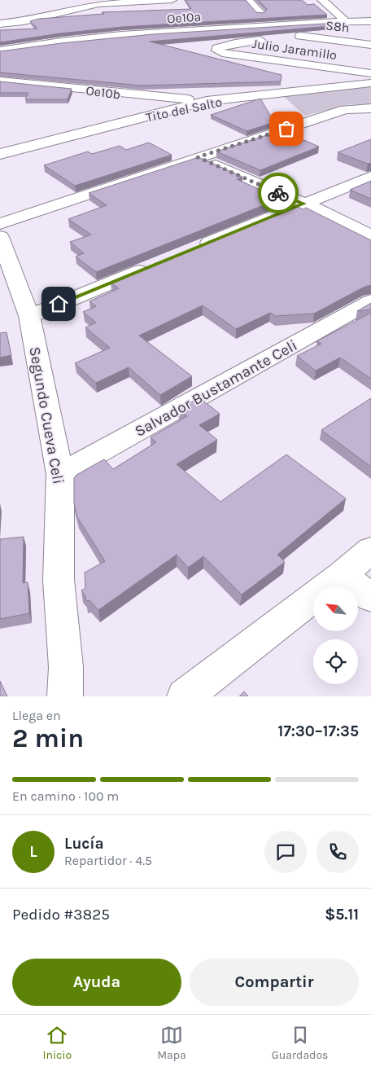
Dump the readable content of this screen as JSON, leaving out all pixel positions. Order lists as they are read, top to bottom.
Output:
{
  "streets": {
    "street": [
      "Oe10a",
      "S8h",
      "Julio Jaramillo",
      "Oe10b",
      "Tito del Salto",
      "Salvador Bustamante Celi",
      "Segundo Cueva Celi"
    ]
  },
  "crossings": [
    ["Oe10b", "Tito del Salto"],
    ["Salvador Bustamante Celi", "Segundo Cueva Celi"]
  ],
  "north": "top left",
  "page": {
    "heading": ["2 min", "Llega en", "17:30–17:35"],
    "panel": [
      "Lucía",
      "Repartidor · 4.5",
      "Pedido #3825",
      "$5.11"
    ],
    "bar": "En camino · 100 m",
    "round": "L",
    "buttons": ["Ayuda", "Compartir"],
    "tabs": ["Inicio", "Mapa", "Guardados"]
  }
}
